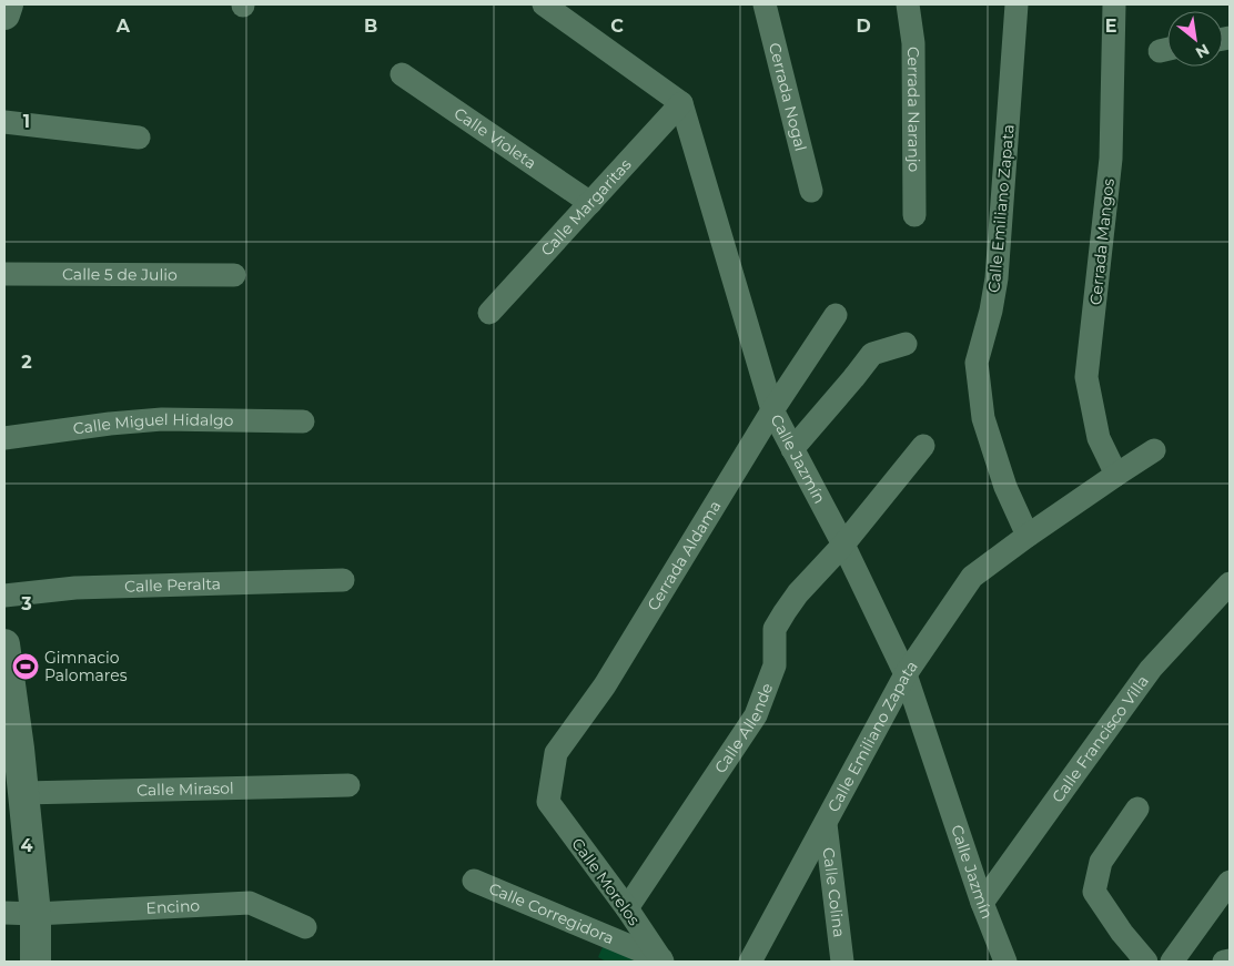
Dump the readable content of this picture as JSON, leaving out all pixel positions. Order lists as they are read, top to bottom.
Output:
{
  "streets": {
    "street": [
      "Cerrada Nogal",
      "Cerrada Naranjo",
      "Calle Violeta",
      "Calle Margaritas",
      "Calle Emiliano Zapata",
      "Cerrada Mangos",
      "Calle 5 de Julio",
      "Calle Miguel Hidalgo",
      "Calle Jazmín",
      "Cerrada Aldama",
      "Calle Peralta",
      "Calle Allende",
      "Calle Francisco Villa",
      "Calle Mirasol",
      "Calle Morelos",
      "Calle Colina",
      "Encino",
      "Calle Corregidora"
    ]
  },
  "crossings": [
    ["Calle Violeta", "Calle Margaritas"],
    ["Calle Margaritas", "Calle Jazmín"],
    ["Calle Emiliano Zapata", "Cerrada Mangos"],
    ["Calle Emiliano Zapata", "Calle Jazmín"],
    ["Calle Emiliano Zapata", "Calle Colina"],
    ["Calle Jazmín", "Cerrada Aldama"],
    ["Calle Jazmín", "Calle Allende"],
    ["Calle Jazmín", "Calle Francisco Villa"],
    ["Cerrada Aldama", "Calle Morelos"],
    ["Calle Allende", "Calle Morelos"],
    ["Calle Morelos", "Calle Corregidora"]
  ],
  "places": {
    "sports": ["Gimnacio Palomares"]
  },
  "north": "bottom right",
  "grid": {
    "columns": [
      "A",
      "B",
      "C",
      "D",
      "E"
    ],
    "rows": [
      "1",
      "2",
      "3",
      "4"
    ]
  }
}
